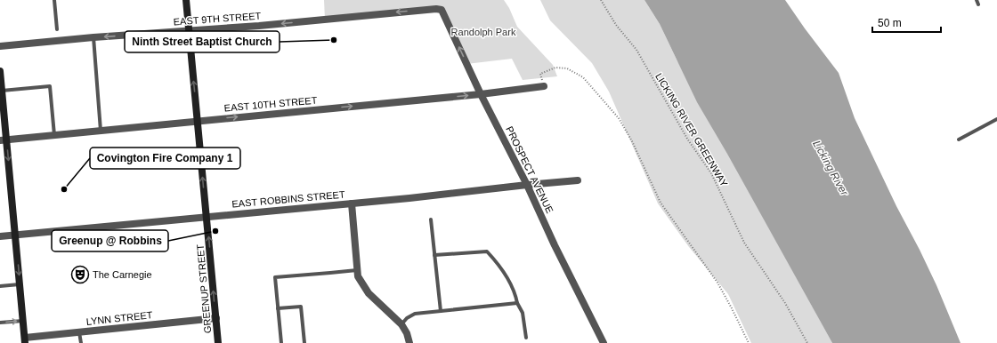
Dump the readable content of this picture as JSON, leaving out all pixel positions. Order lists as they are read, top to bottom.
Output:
{
  "streets": {
    "main road": ["GREENUP STREET"],
    "street": [
      "EAST 9TH STREET",
      "EAST 10TH STREET",
      "PROSPECT AVENUE",
      "EAST ROBBINS STREET",
      "LYNN STREET"
    ],
    "path": ["LICKING RIVER GREENWAY"]
  },
  "crossings": [
    ["EAST 9TH STREET", "PROSPECT AVENUE"],
    ["EAST 9TH STREET", "GREENUP STREET"],
    ["EAST 10TH STREET", "PROSPECT AVENUE"],
    ["EAST 10TH STREET", "GREENUP STREET"],
    ["PROSPECT AVENUE", "EAST ROBBINS STREET"],
    ["EAST ROBBINS STREET", "GREENUP STREET"],
    ["GREENUP STREET", "LYNN STREET"]
  ],
  "one_way": ["EAST 9TH STREET", "EAST 10TH STREET", "GREENUP STREET"],
  "water": ["Licking River"],
  "parks": ["Randolph Park"],
  "places": {
    "other": ["Ninth Street Baptist Church", "Covington Fire Company 1", "Greenup @ Robbins"],
    "theatre": ["The Carnegie"]
  },
  "scale_bar": "50 m"
}
